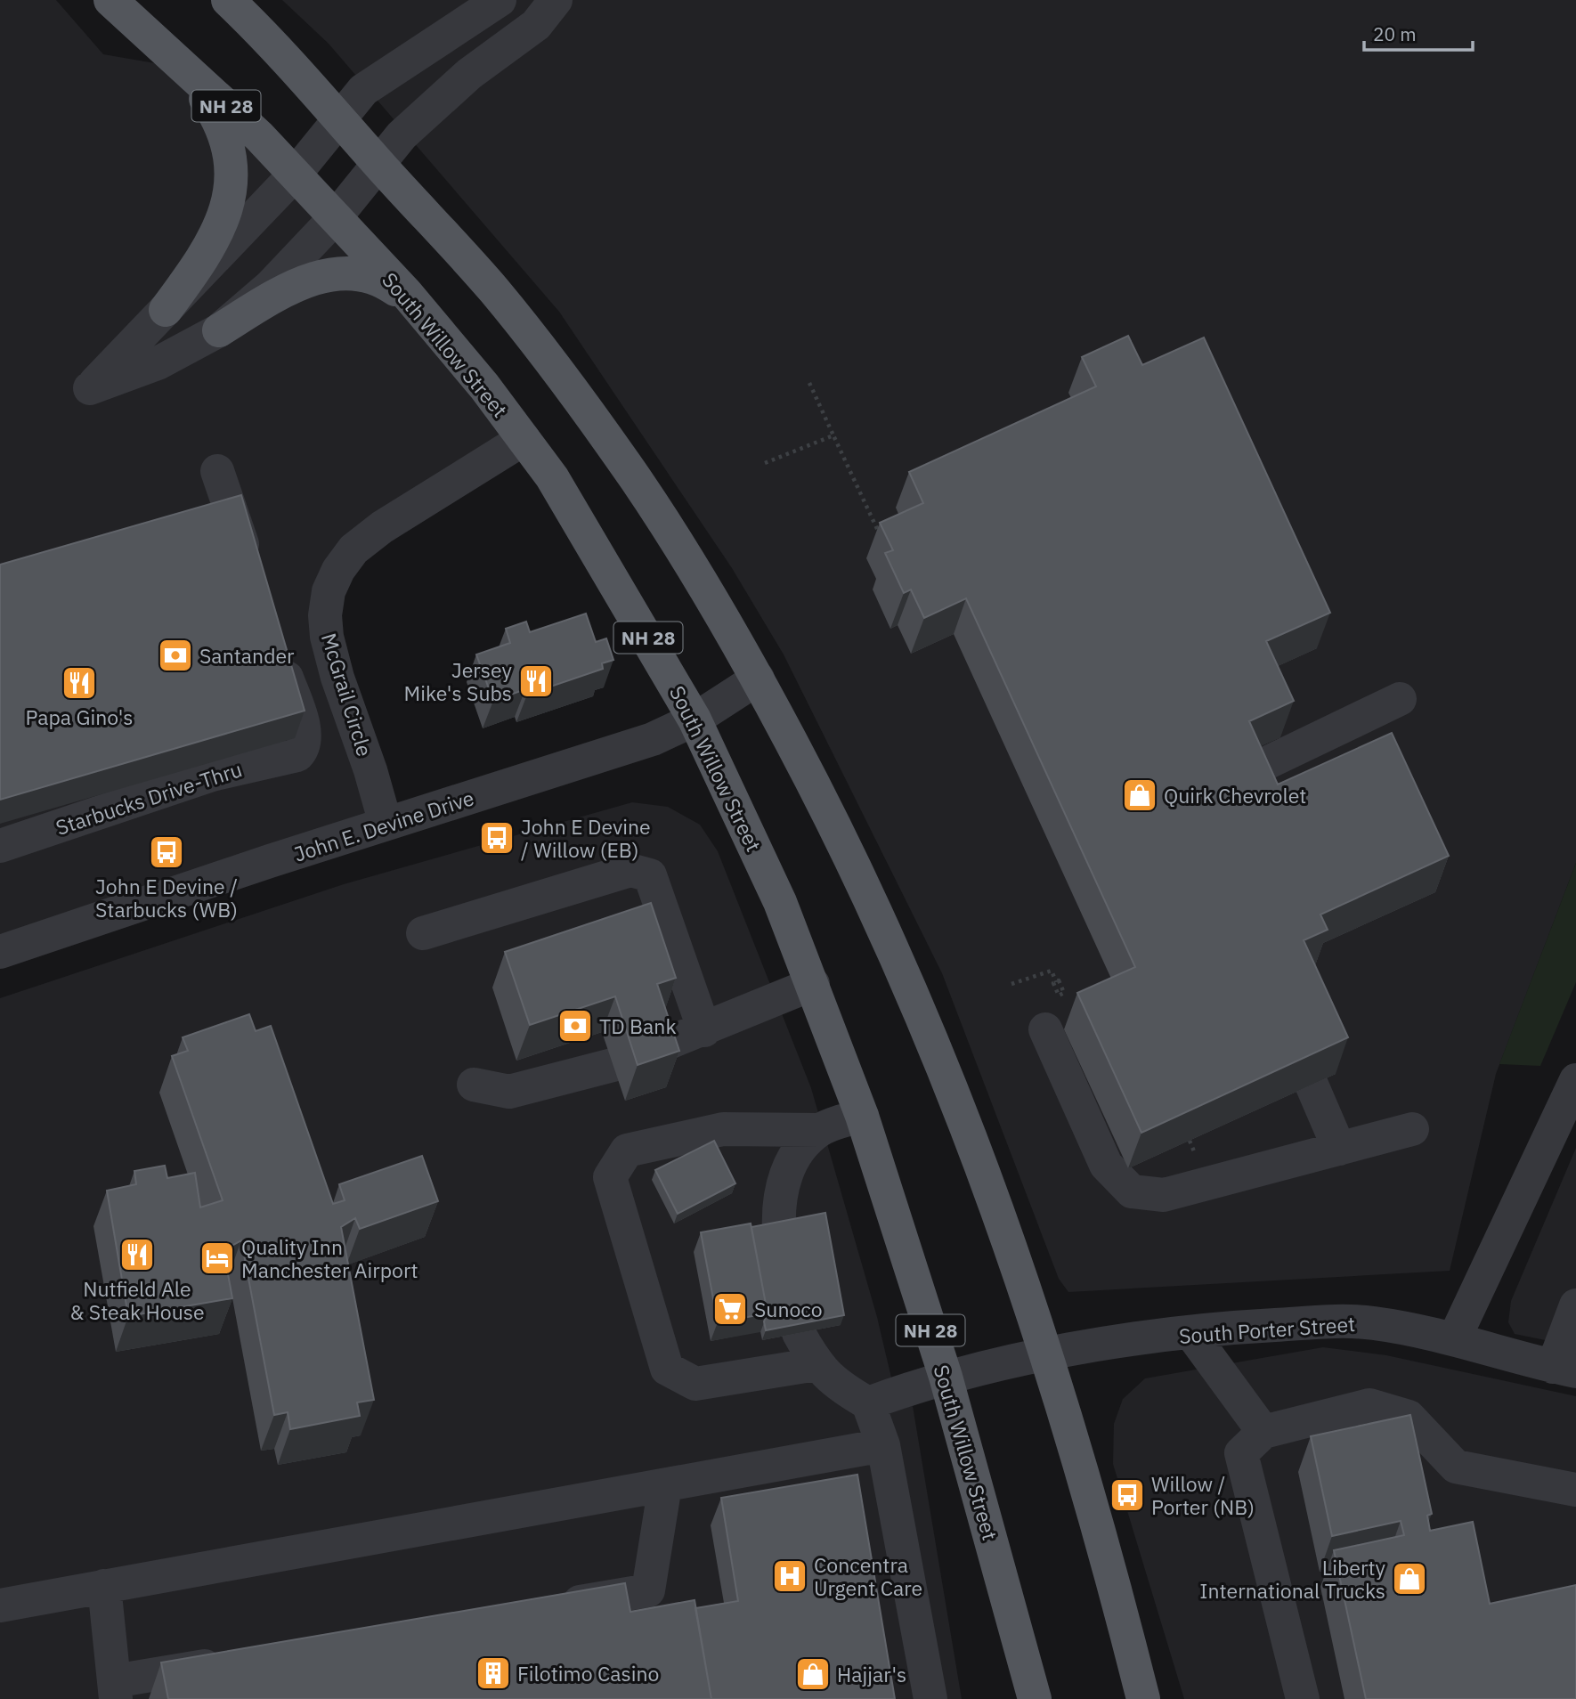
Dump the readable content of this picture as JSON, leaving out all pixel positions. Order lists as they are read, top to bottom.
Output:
{
  "streets": {
    "main road": ["NH 28", "South Willow Street"],
    "street": [
      "McGrail Circle",
      "Starbucks Drive-Thru",
      "John E. Devine Drive",
      "South Porter Street"
    ]
  },
  "crossings": [
    ["South Willow Street", "McGrail Circle"],
    ["South Willow Street", "John E. Devine Drive"],
    ["South Willow Street", "South Porter Street"],
    ["McGrail Circle", "John E. Devine Drive"]
  ],
  "places": {
    "bank": ["Santander", "TD Bank"],
    "restaurant": ["Jersey Mike's Subs", "Papa Gino's", "Nutfield Ale & Steak House"],
    "shop": ["Quirk Chevrolet", "Liberty International Trucks", "Hajjar's"],
    "bus stop": ["John E Devine / Willow (EB)", "John E Devine / Starbucks (WB)", "Willow / Porter (NB)"],
    "hotel": ["Quality Inn Manchester Airport"],
    "supermarket": ["Sunoco"],
    "hospital": ["Concentra Urgent Care"],
    "building": ["Filotimo Casino"]
  },
  "scale_bar": "20 m"
}
